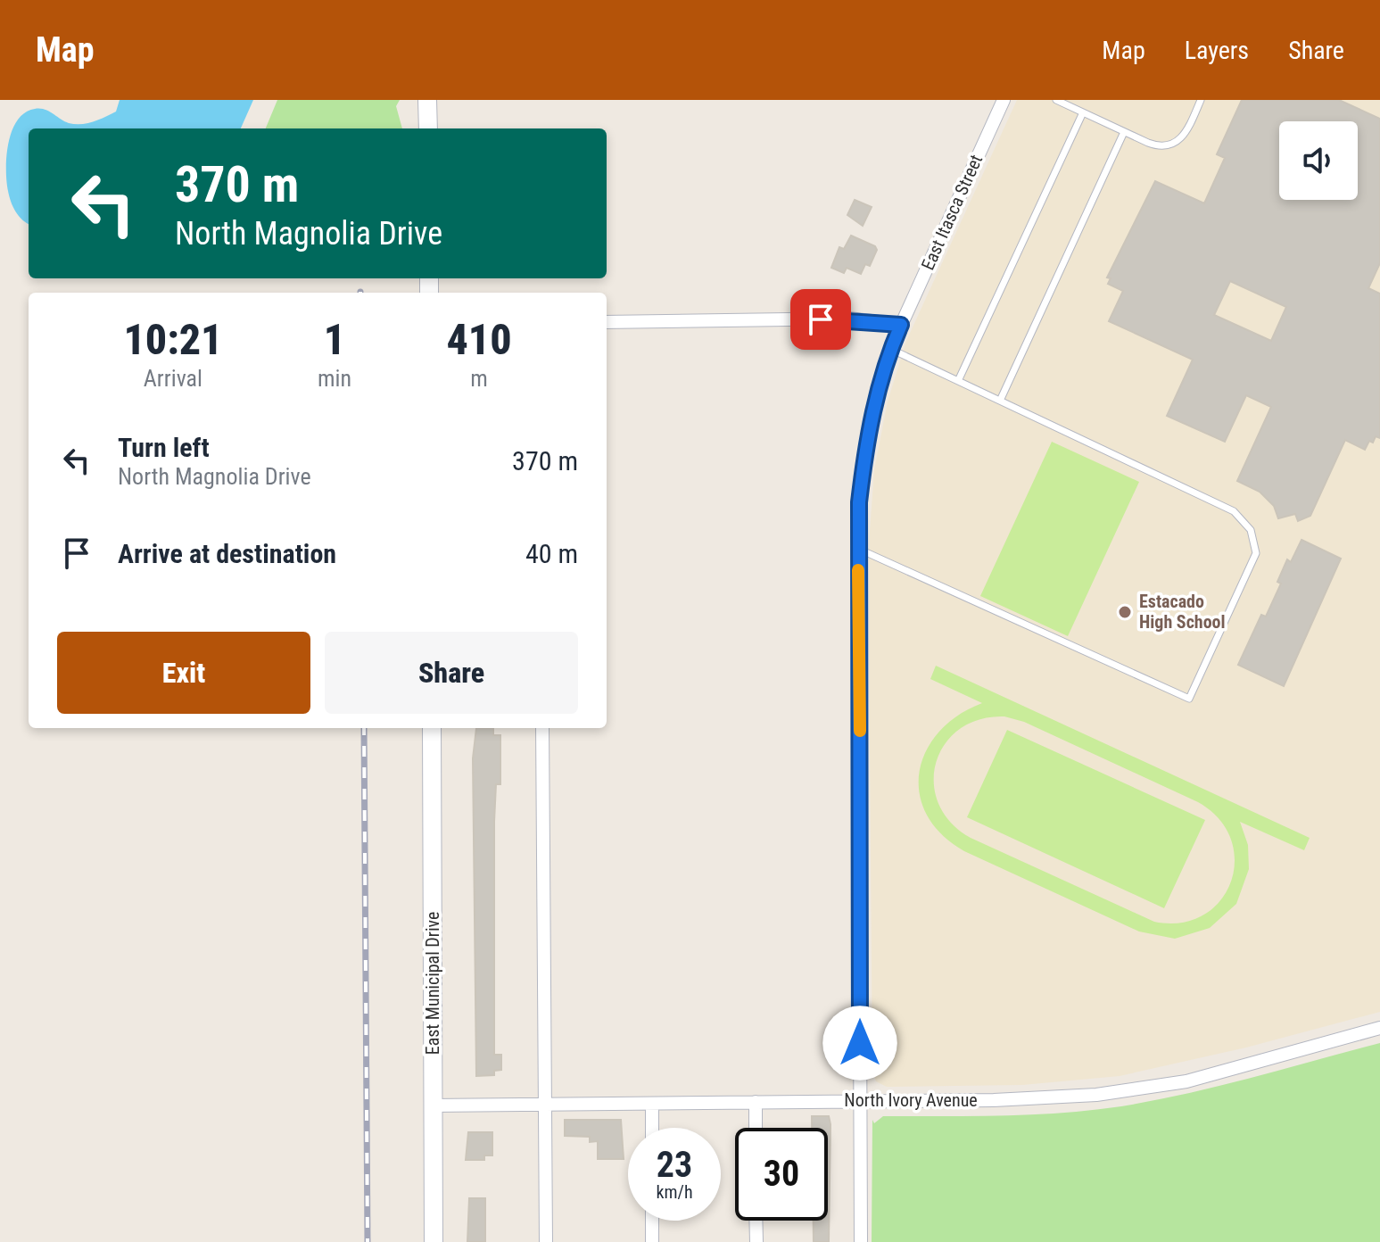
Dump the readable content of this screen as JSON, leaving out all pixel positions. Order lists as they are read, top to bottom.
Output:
{
  "streets": {
    "street": ["East Itasca Street", "East Municipal Drive", "North Ivory Avenue"]
  },
  "crossings": [
    ["East Itasca Street", "North Ivory Avenue"],
    ["East Municipal Drive", "North Ivory Avenue"]
  ],
  "places": ["Estacado High School"],
  "page": {
    "header": "Map",
    "nav": ["Map", "Layers", "Share"],
    "turn": ["370 m", "North Magnolia Drive"],
    "eta": [
      "10:21",
      "Arrival",
      "1",
      "min",
      "410",
      "m"
    ],
    "list": [
      {
        "name": "Turn left",
        "note": "North Magnolia Drive",
        "value": "370 m"
      },
      {
        "name": "Arrive at destination",
        "value": "40 m"
      }
    ],
    "buttons": ["Exit", "Share"],
    "speed": "23 km/h",
    "limit": "30"
  }
}
